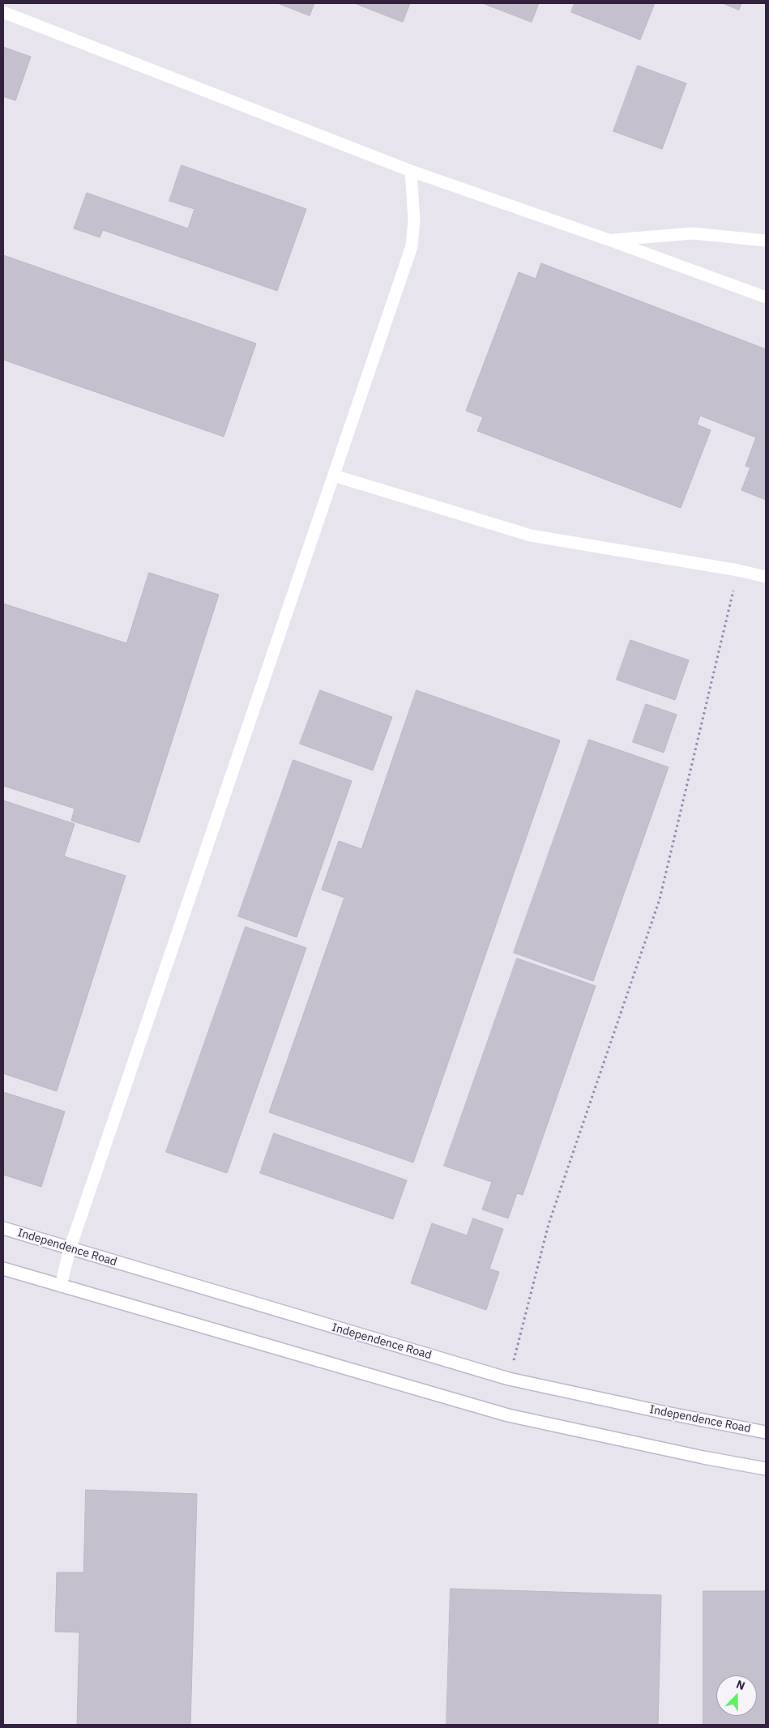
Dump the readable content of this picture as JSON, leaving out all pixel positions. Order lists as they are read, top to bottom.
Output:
{
  "streets": {
    "street": ["Independence Road"]
  },
  "north": "top"
}
